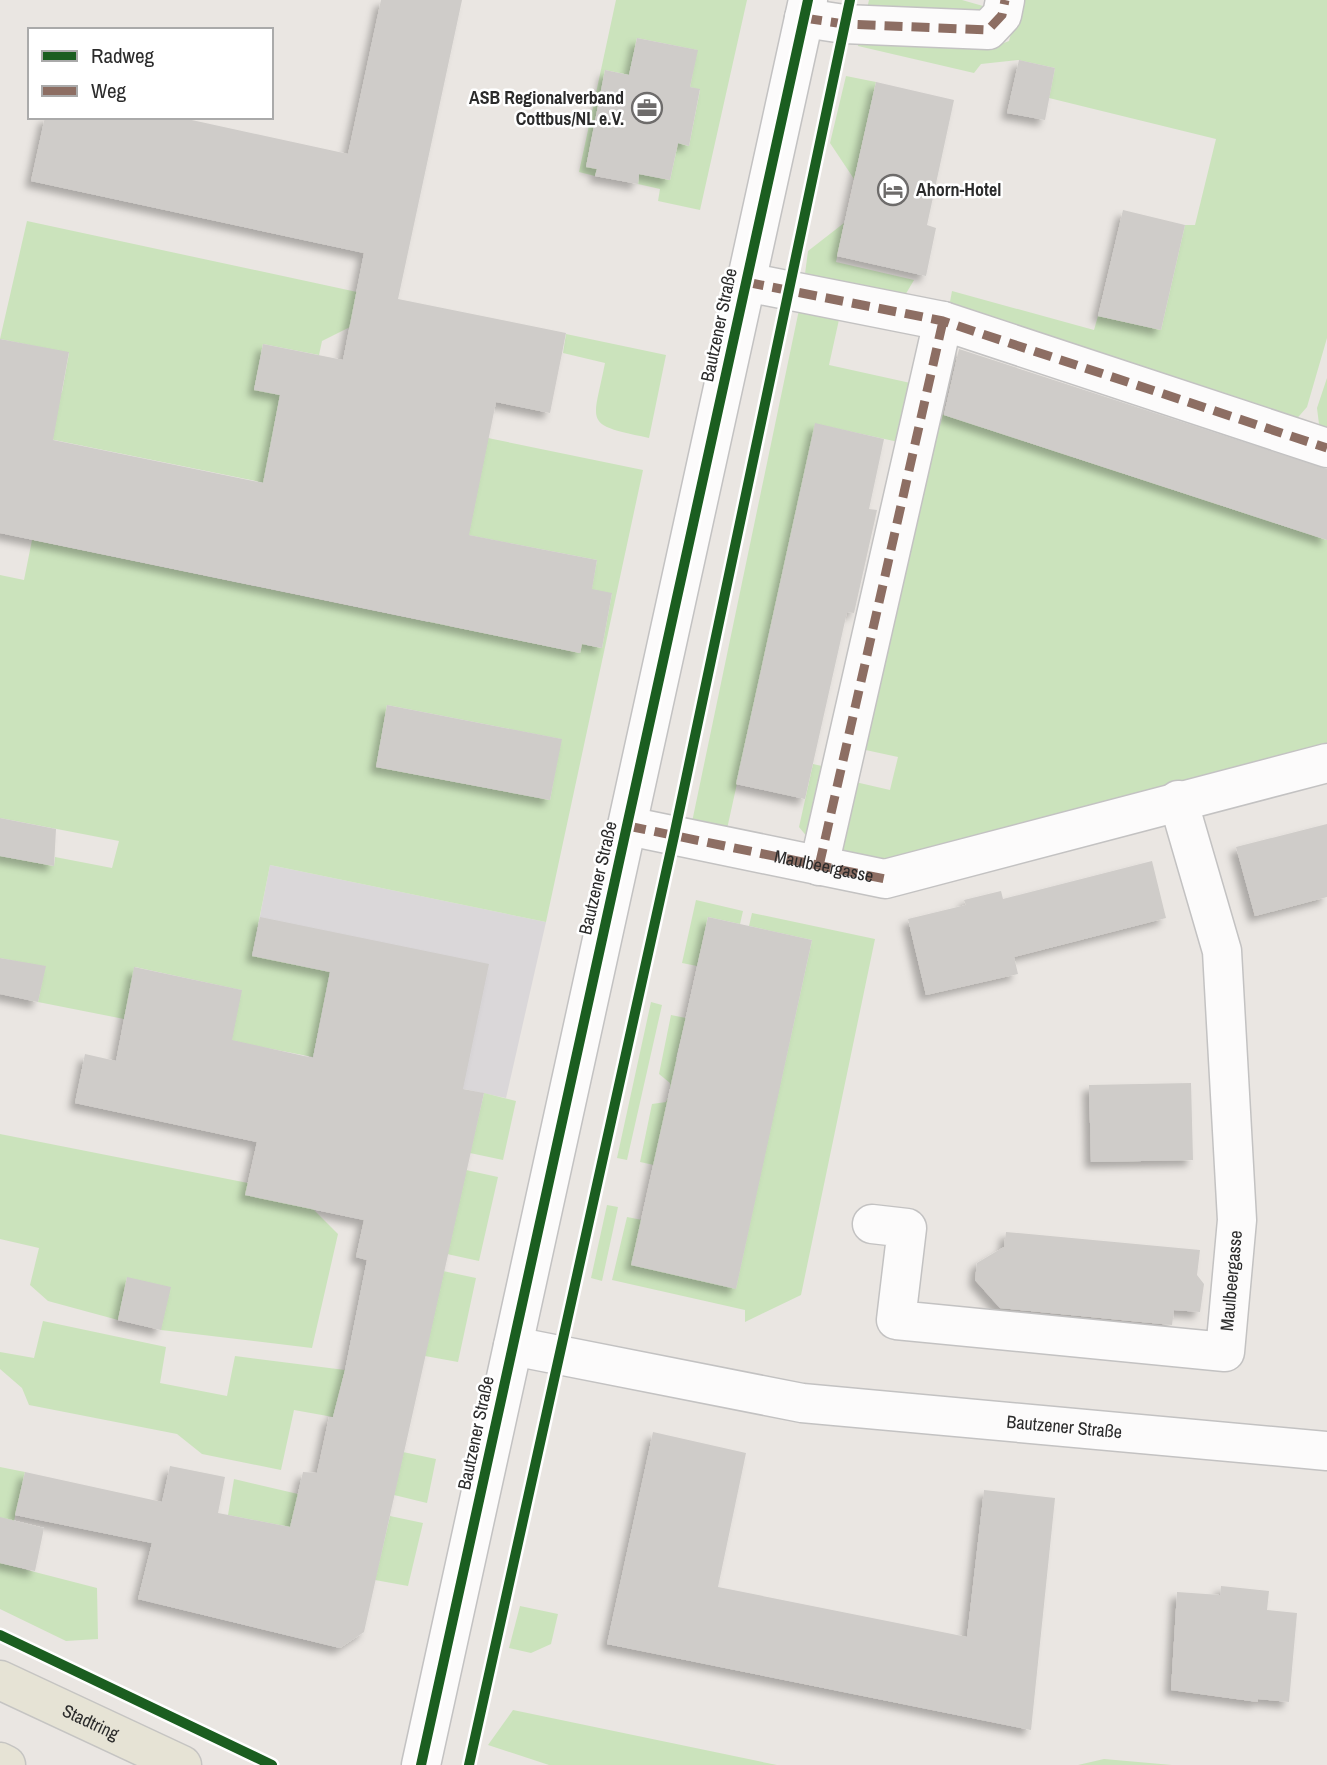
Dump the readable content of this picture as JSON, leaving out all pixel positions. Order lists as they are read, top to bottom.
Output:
{
  "streets": {
    "main road": ["Stadtring"],
    "street": ["Bautzener Straße", "Maulbeergasse"]
  },
  "crossings": [
    ["Bautzener Straße", "Maulbeergasse"]
  ],
  "places": {
    "office": ["ASB Regionalverband Cottbus/NL e.V."],
    "hotel": ["Ahorn-Hotel"]
  },
  "legend": ["Radweg", "Weg"]
}
